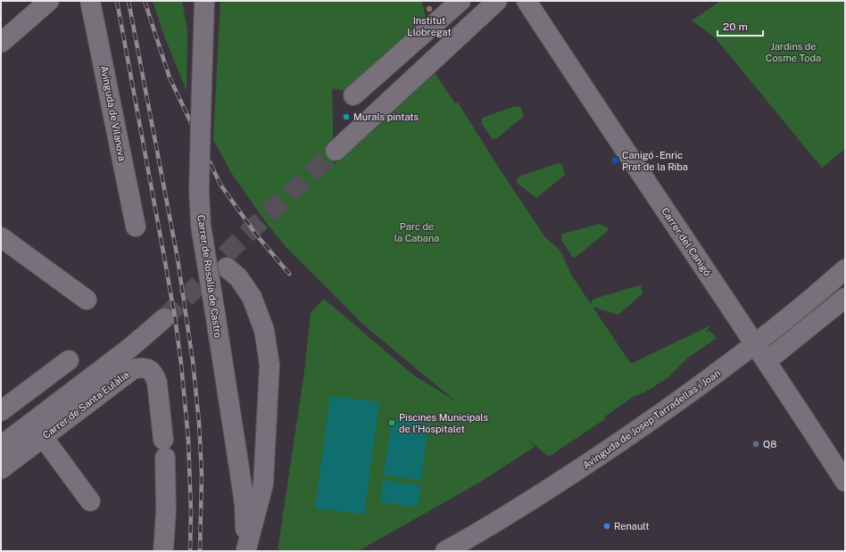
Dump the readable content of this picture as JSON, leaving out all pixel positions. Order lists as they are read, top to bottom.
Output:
{
  "streets": {
    "street": [
      "Avinguda de Vilanova",
      "Carrer del Canigó",
      "Carrer de Rosalía de Castro",
      "Carrer de Santa Eulàlia",
      "Avinguda de Josep Tarradellas i Joan"
    ]
  },
  "crossings": [
    ["Carrer del Canigó", "Avinguda de Josep Tarradellas i Joan"]
  ],
  "parks": ["Jardins de Cosme Toda", "Parc de la Cabana"],
  "places": {
    "other": [
      "Institut Llobregat",
      "Murals pintats",
      "Piscines Municipals de l'Hospitalet",
      "Q8",
      "Renault"
    ],
    "transit": ["Canigó - Enric Prat de la Riba"]
  },
  "scale_bar": "20 m"
}
